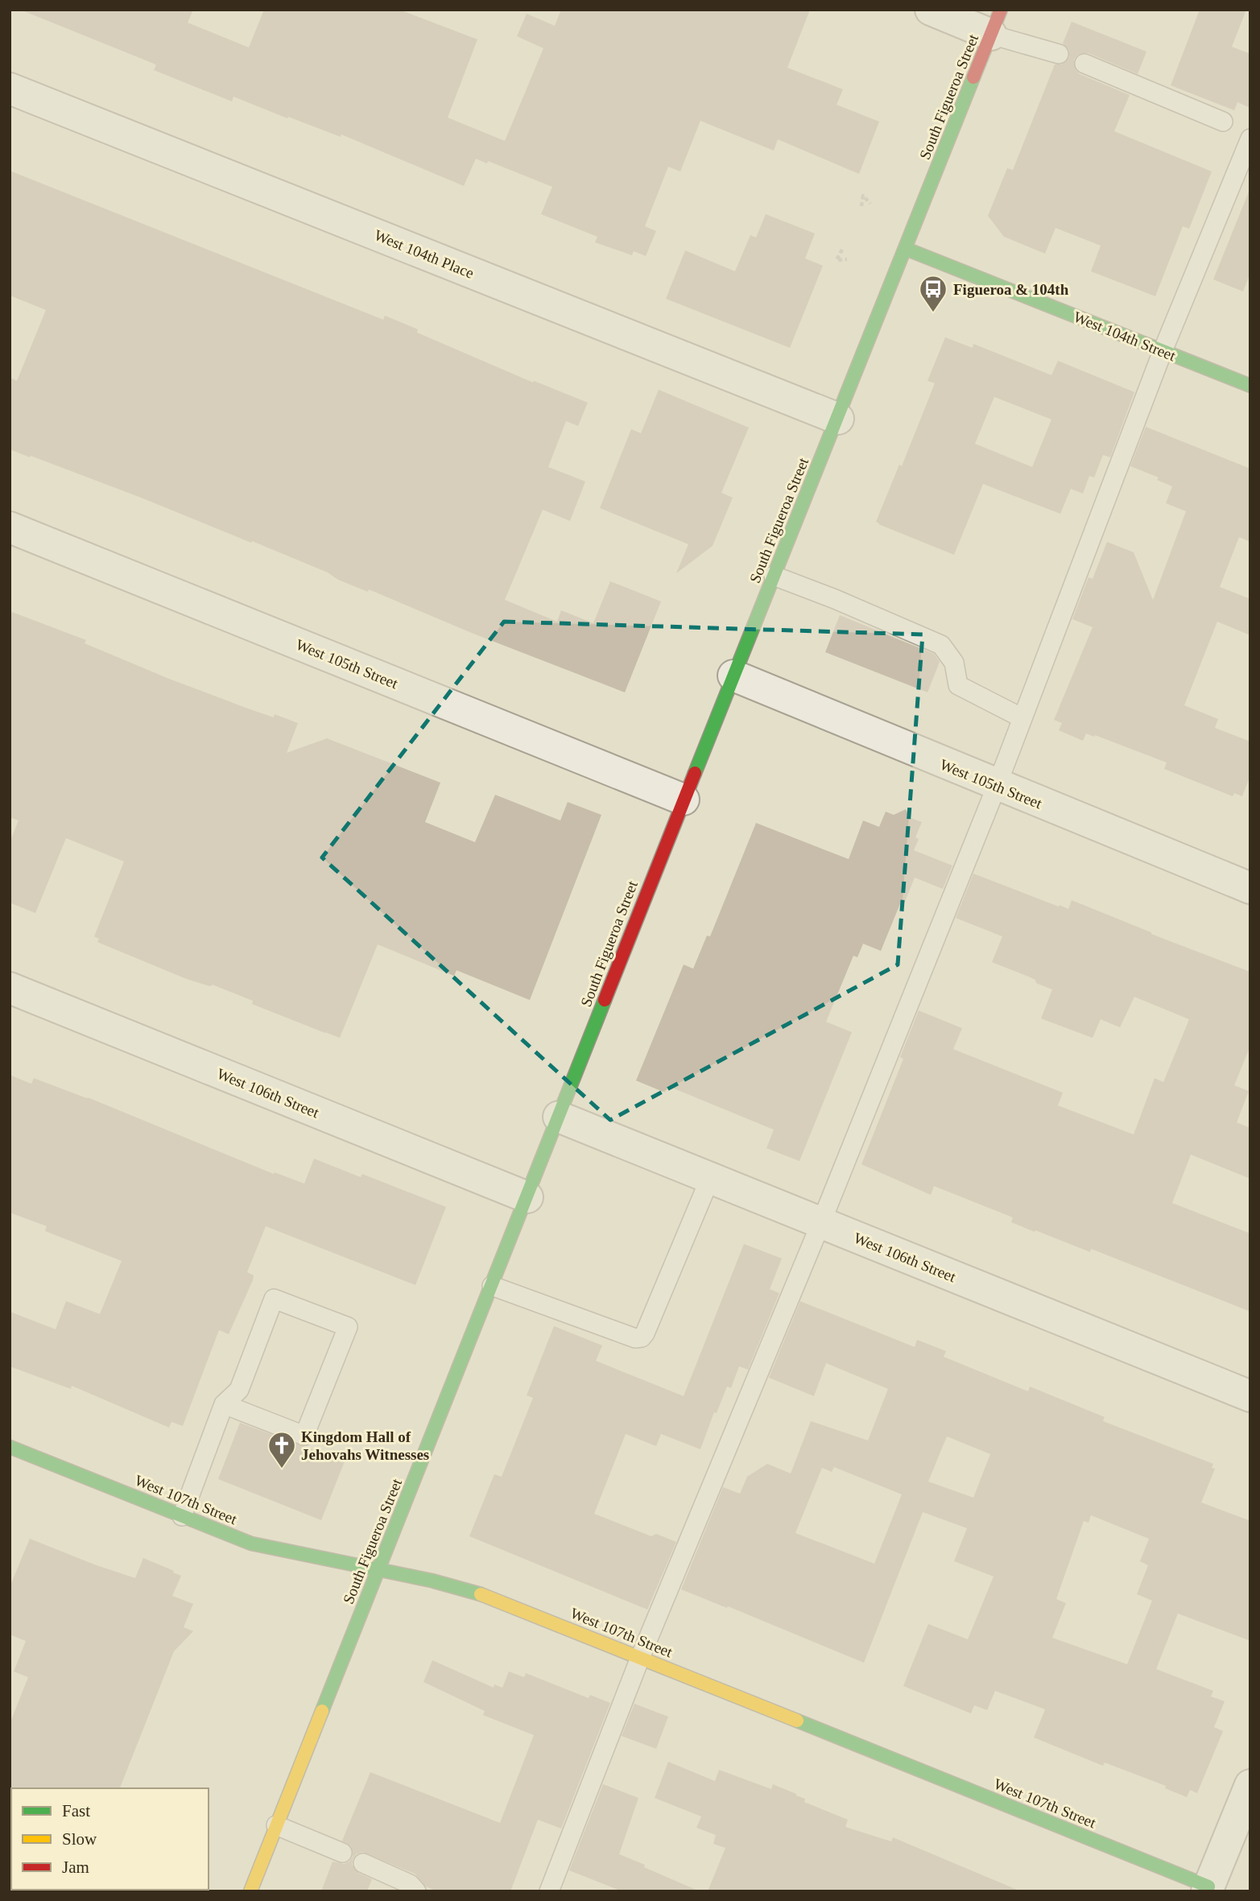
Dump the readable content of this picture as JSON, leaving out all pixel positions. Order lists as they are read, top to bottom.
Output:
{
  "streets": {
    "main road": ["South Figueroa Street", "West 104th Street", "West 107th Street"],
    "street": ["West 104th Place", "West 105th Street", "West 106th Street"]
  },
  "crossings": [
    ["South Figueroa Street", "West 104th Place"],
    ["South Figueroa Street", "West 104th Street"],
    ["South Figueroa Street", "West 105th Street"],
    ["South Figueroa Street", "West 106th Street"],
    ["South Figueroa Street", "West 107th Street"]
  ],
  "places": {
    "bus stop": ["Figueroa & 104th"],
    "church": ["Kingdom Hall of Jehovahs Witnesses"]
  },
  "legend": ["Fast", "Slow", "Jam"]
}
